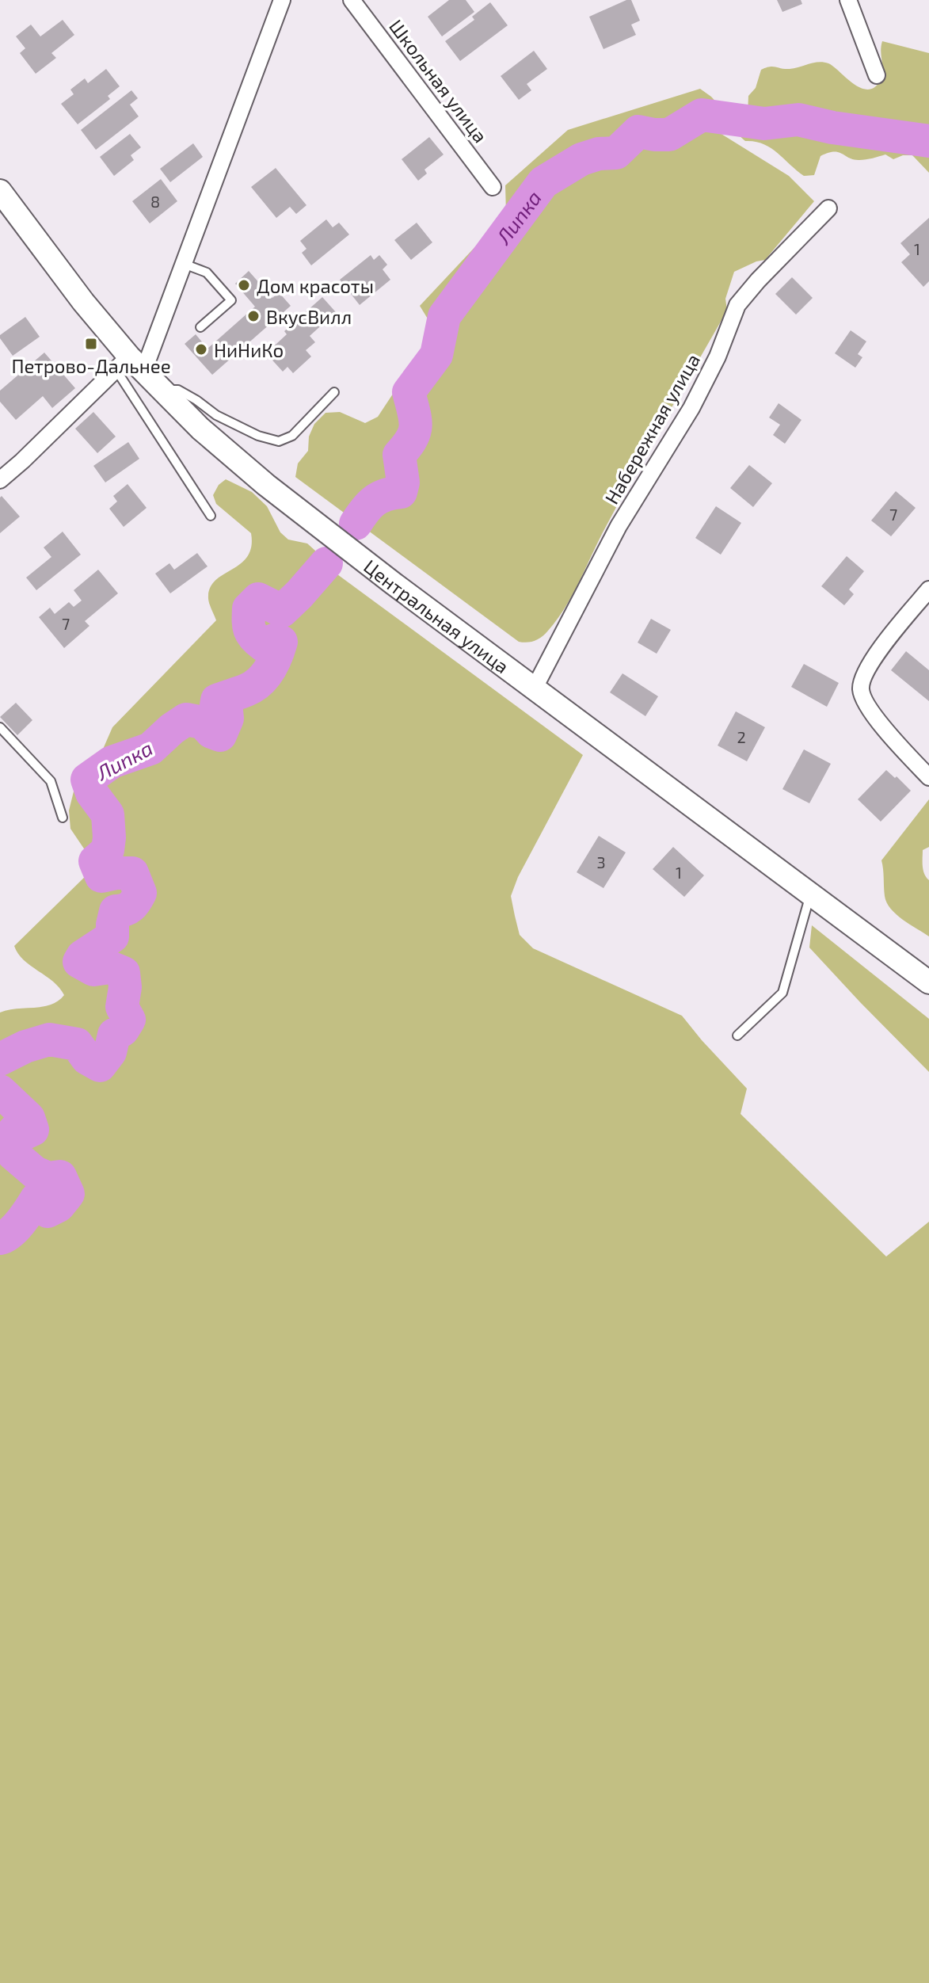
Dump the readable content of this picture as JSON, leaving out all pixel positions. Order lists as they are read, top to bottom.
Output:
{
  "streets": {
    "main road": ["Центральная улица"],
    "street": ["Школьная улица", "Набережная улица"]
  },
  "crossings": [
    ["Набережная улица", "Центральная улица"]
  ],
  "water": ["Липка"],
  "places": {
    "other": ["Дом красоты", "ВкусВилл", "НиНиКо"],
    "transit": ["Петрово-Дальнее"]
  },
  "house_numbers": [
    "8",
    "1",
    "7",
    "7",
    "2",
    "3",
    "1"
  ]
}
